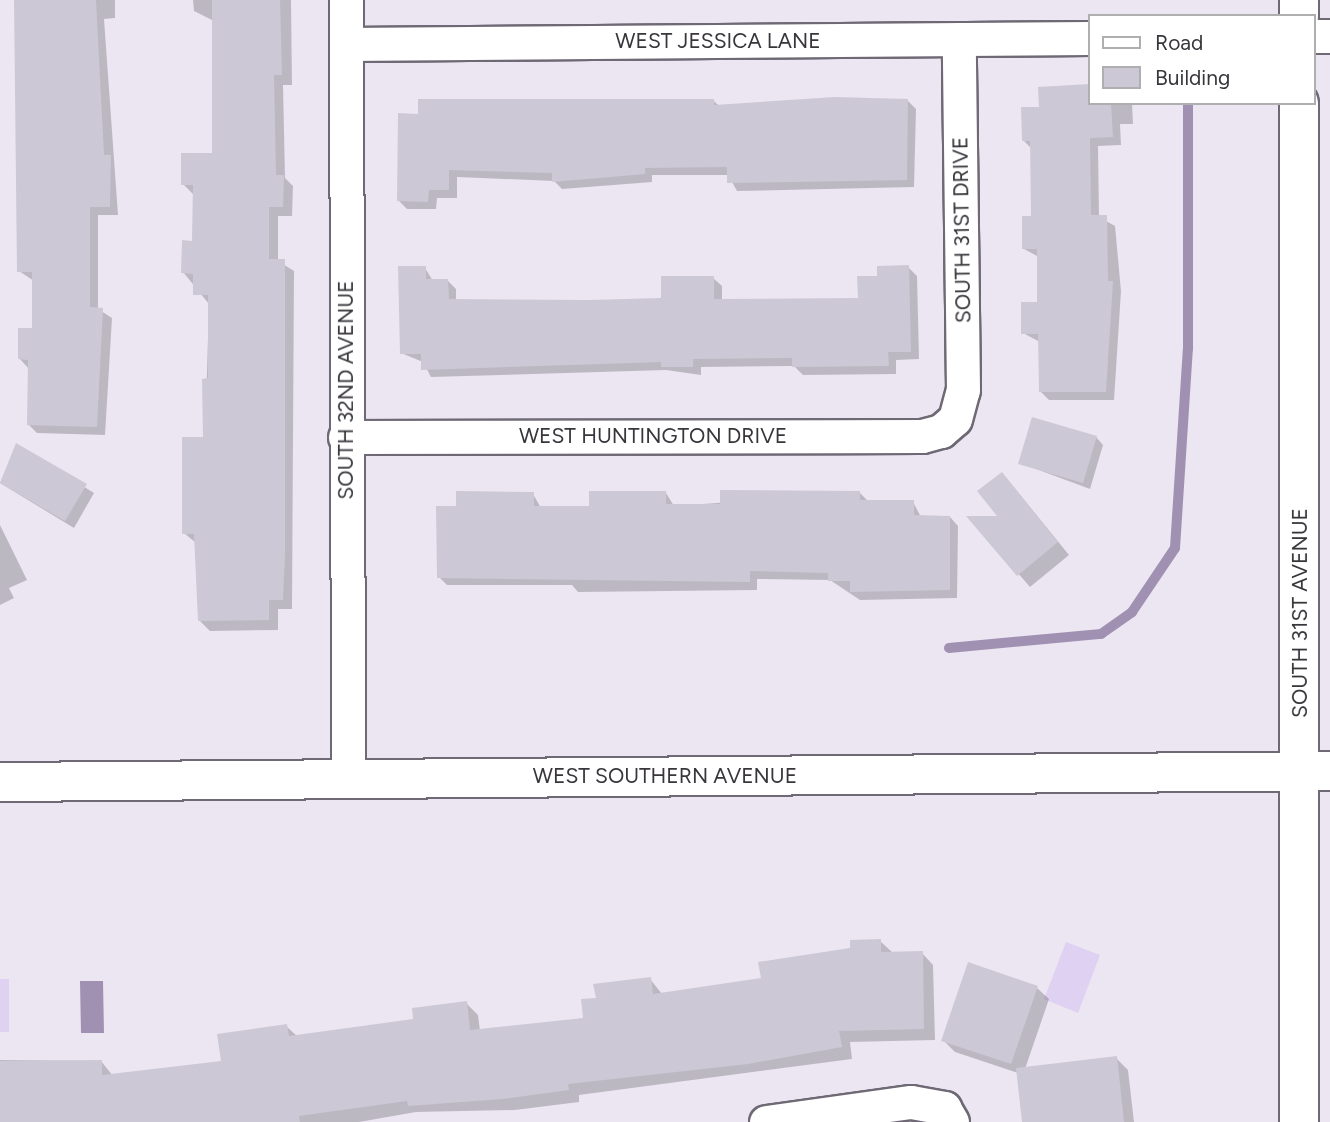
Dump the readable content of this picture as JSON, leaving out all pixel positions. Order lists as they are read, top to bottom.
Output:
{
  "streets": {
    "main road": ["SOUTH 31ST AVENUE", "WEST SOUTHERN AVENUE"],
    "street": [
      "WEST JESSICA LANE",
      "SOUTH 31ST DRIVE",
      "SOUTH 32ND AVENUE",
      "WEST HUNTINGTON DRIVE"
    ]
  },
  "crossings": [
    ["WEST JESSICA LANE", "SOUTH 31ST DRIVE"],
    ["WEST JESSICA LANE", "SOUTH 32ND AVENUE"],
    ["SOUTH 31ST DRIVE", "WEST HUNTINGTON DRIVE"],
    ["SOUTH 32ND AVENUE", "WEST HUNTINGTON DRIVE"],
    ["SOUTH 32ND AVENUE", "WEST SOUTHERN AVENUE"],
    ["SOUTH 31ST AVENUE", "WEST SOUTHERN AVENUE"]
  ],
  "legend": ["Road", "Building"]
}
